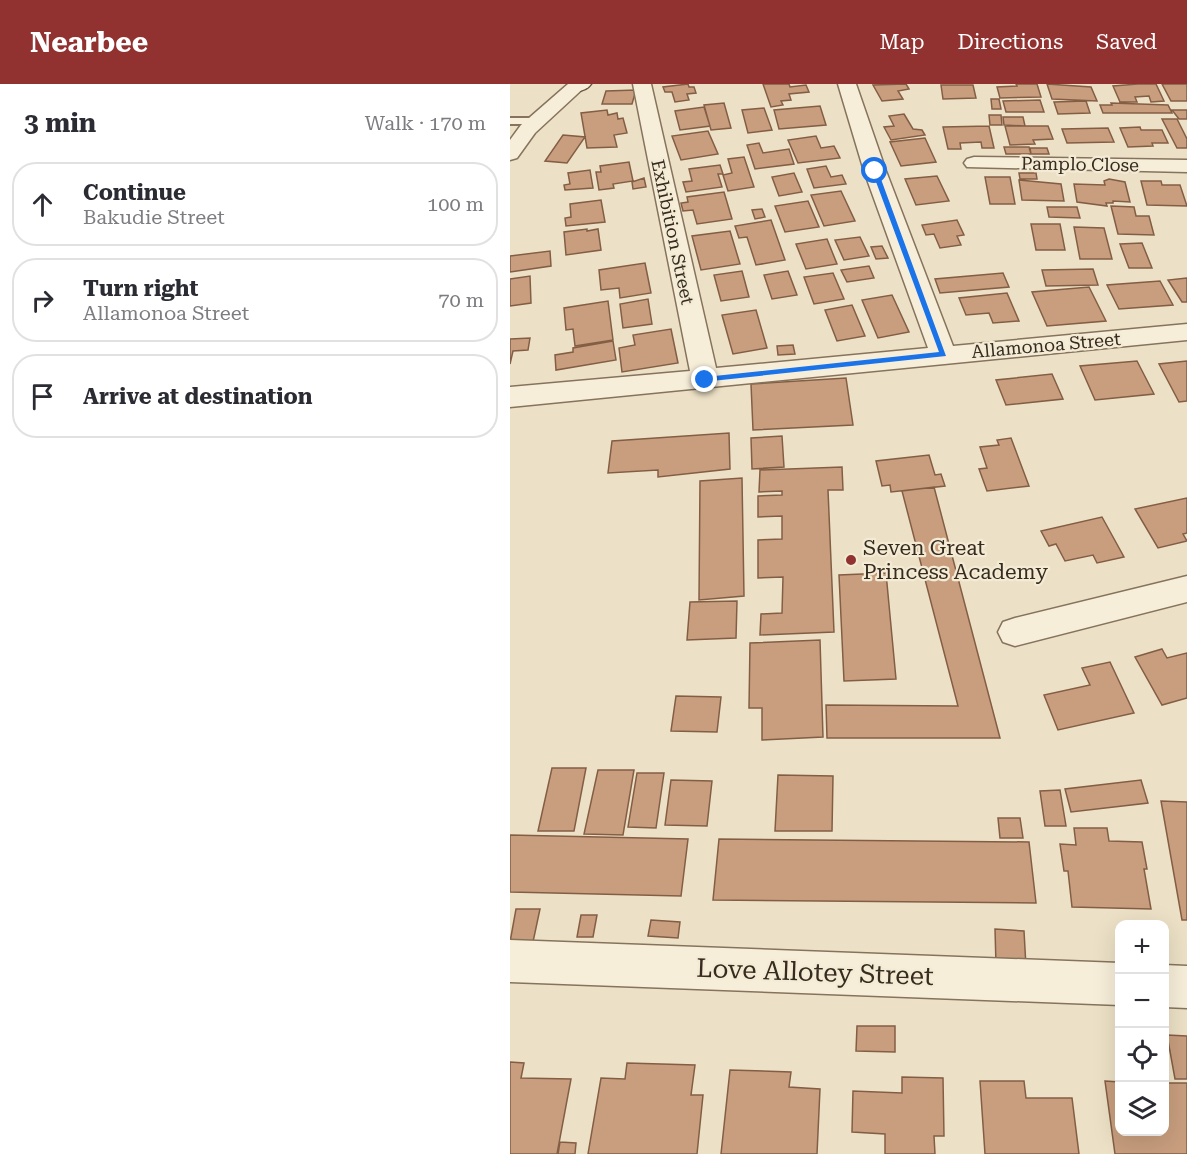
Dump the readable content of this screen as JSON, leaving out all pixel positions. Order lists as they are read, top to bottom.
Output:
{
  "streets": {
    "street": [
      "Pamplo Close",
      "Exhibition Street",
      "Allamonoa Street",
      "Love Allotey Street"
    ]
  },
  "crossings": [
    ["Exhibition Street", "Allamonoa Street"]
  ],
  "places": ["Seven Great Princess Academy"],
  "page": {
    "header": "Nearbee",
    "nav": ["Map", "Directions", "Saved"],
    "heading": ["3 min", "Walk · 170 m"],
    "list": [
      ["Continue", "Bakudie Street", "100 m"],
      ["Turn right", "Allamonoa Street", "70 m"],
      "Arrive at destination"
    ],
    "map_buttons": ["+", "−"]
  }
}
